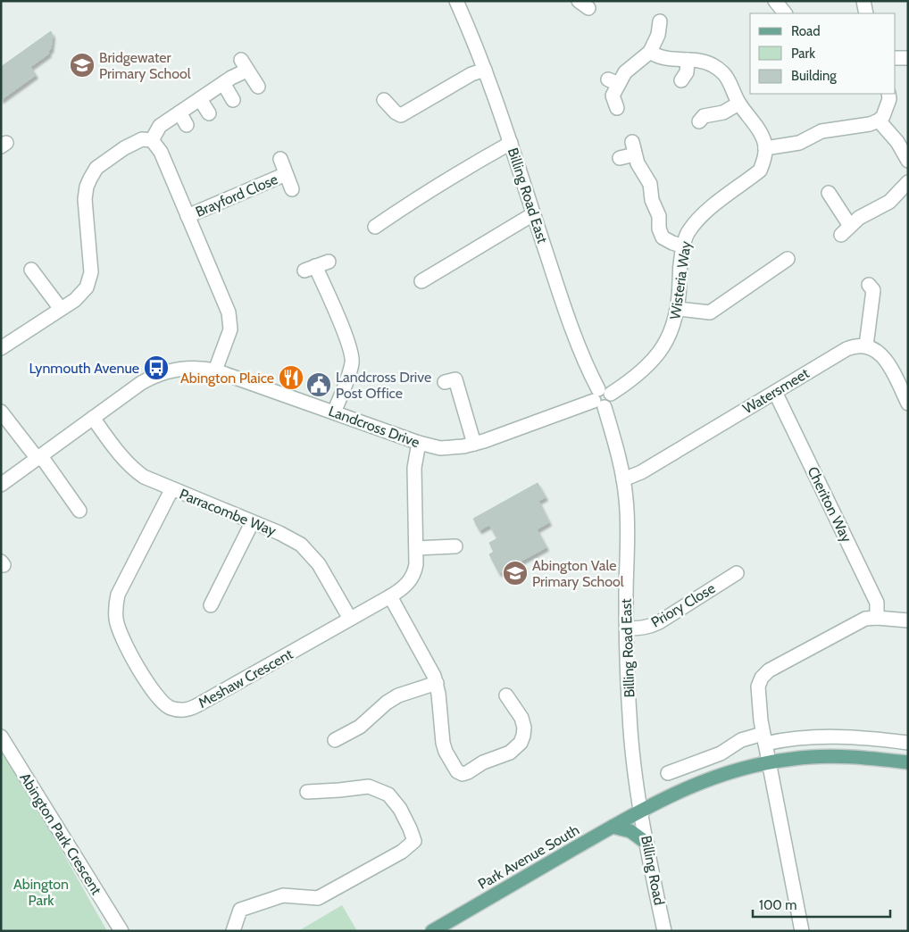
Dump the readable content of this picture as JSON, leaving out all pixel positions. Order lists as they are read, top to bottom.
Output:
{
  "streets": {
    "main road": ["Park Avenue South"],
    "street": [
      "Brayford Close",
      "Billing Road East",
      "Wisteria Way",
      "Watersmeet",
      "Landcross Drive",
      "Cheriton Way",
      "Parracombe Way",
      "Priory Close",
      "Meshaw Crescent",
      "Abington Park Crescent",
      "Billing Road"
    ]
  },
  "crossings": [
    ["Billing Road East", "Wisteria Way"],
    ["Billing Road East", "Watersmeet"],
    ["Billing Road East", "Landcross Drive"],
    ["Billing Road East", "Priory Close"],
    ["Billing Road East", "Park Avenue South"],
    ["Billing Road East", "Billing Road"],
    ["Wisteria Way", "Landcross Drive"],
    ["Watersmeet", "Cheriton Way"],
    ["Landcross Drive", "Parracombe Way"],
    ["Landcross Drive", "Meshaw Crescent"],
    ["Parracombe Way", "Meshaw Crescent"],
    ["Park Avenue South", "Billing Road"]
  ],
  "parks": ["Abington Park"],
  "places": {
    "school or university": ["Bridgewater Primary School", "Abington Vale Primary School"],
    "bus stop": ["Lynmouth Avenue"],
    "restaurant": ["Abington Plaice"],
    "public building": ["Landcross Drive Post Office"]
  },
  "legend": ["Road", "Park", "Building"],
  "scale_bar": "100 m"
}
